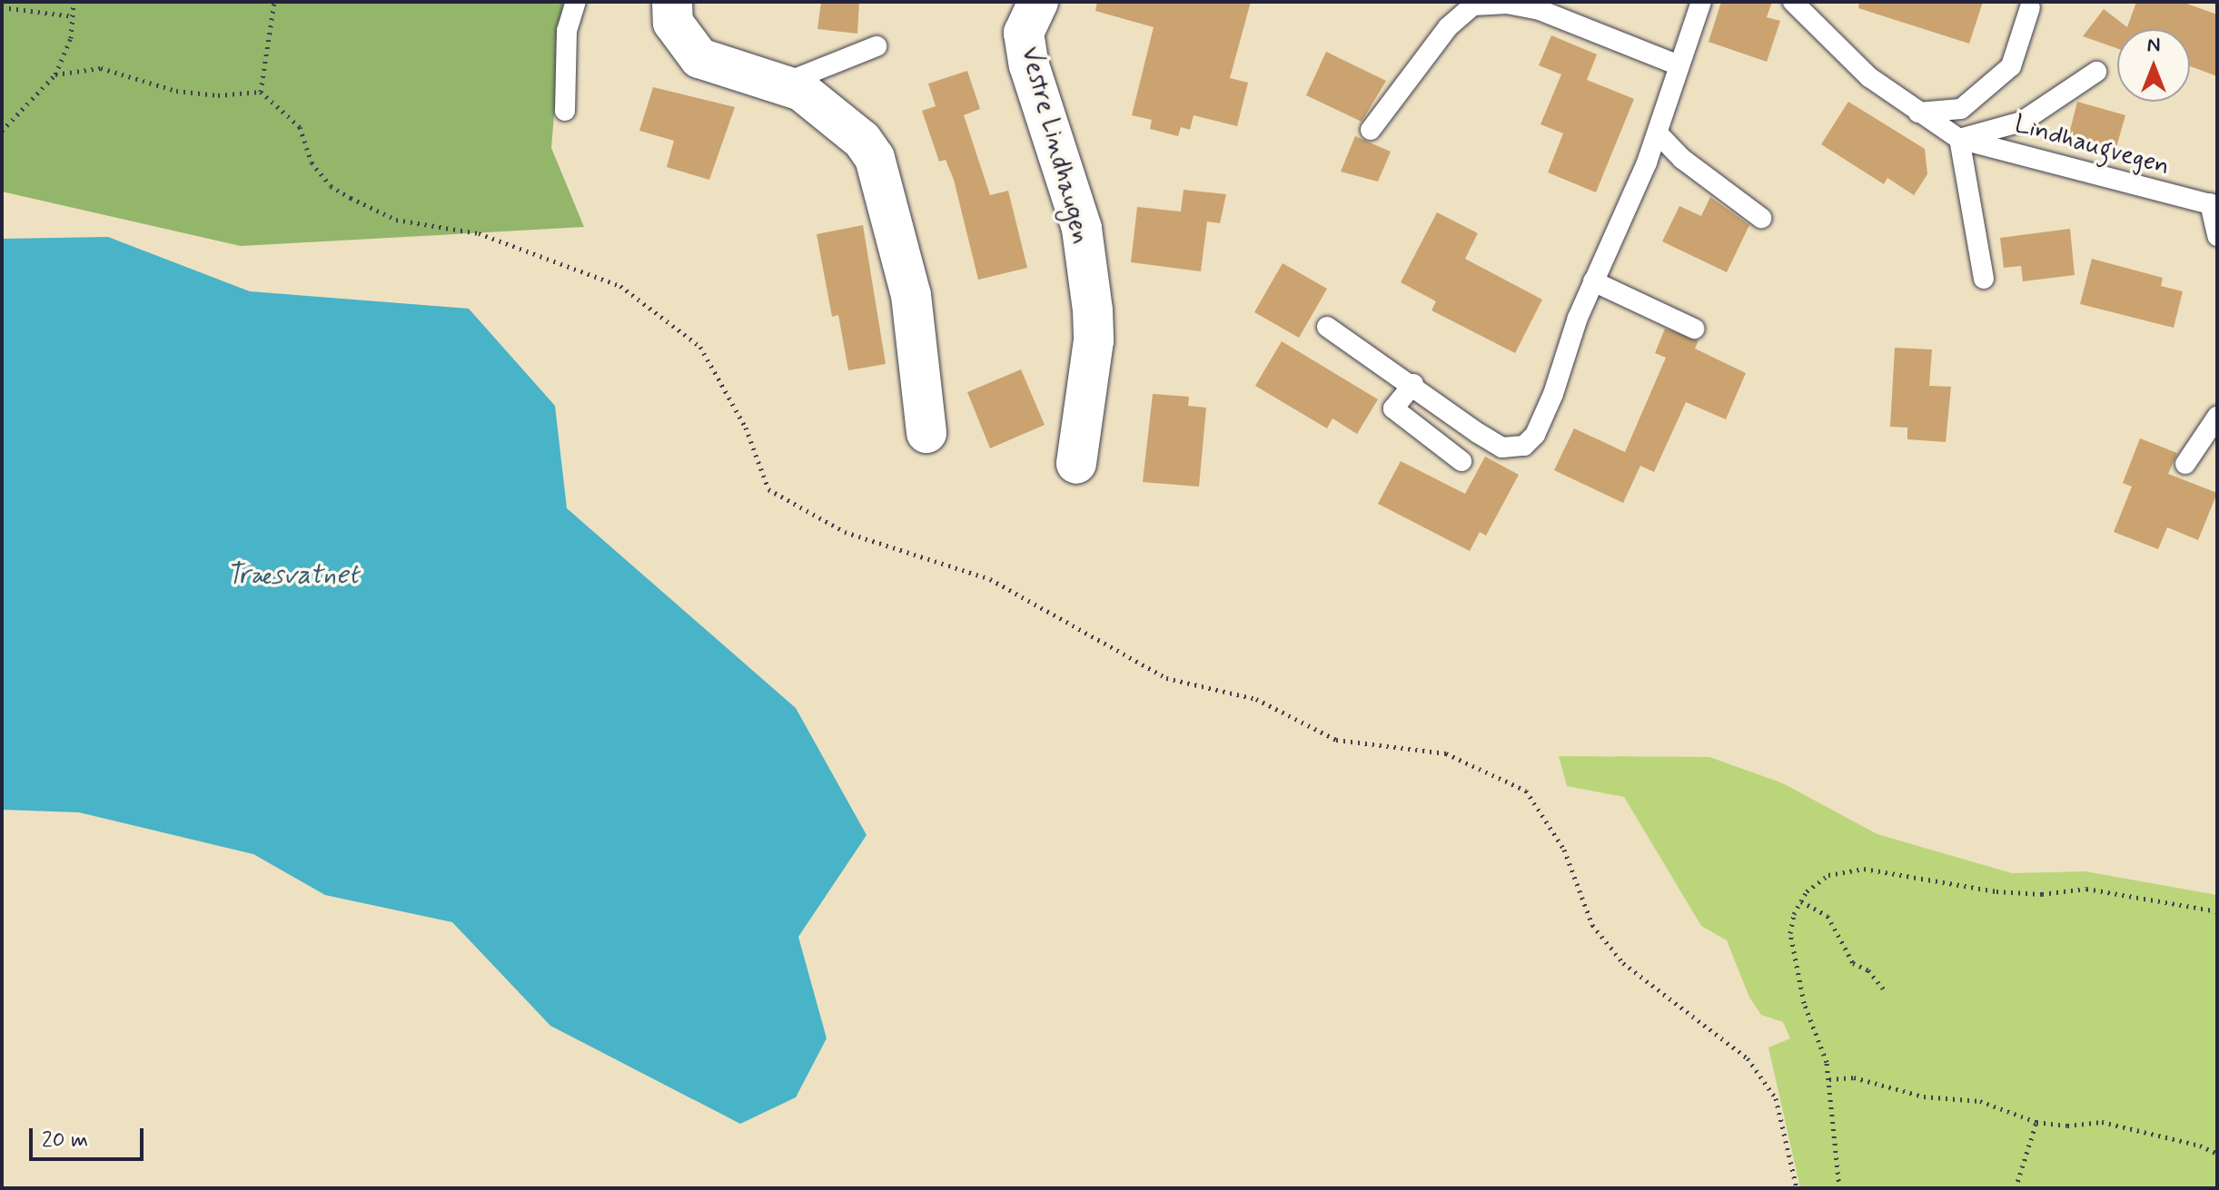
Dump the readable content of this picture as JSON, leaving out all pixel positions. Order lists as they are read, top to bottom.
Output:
{
  "streets": {
    "street": ["Vestre Lindhaugen"],
    "lane": ["Lindhaugvegen"]
  },
  "water": ["Træsvatnet"],
  "scale_bar": "20 m",
  "north": "top"
}
